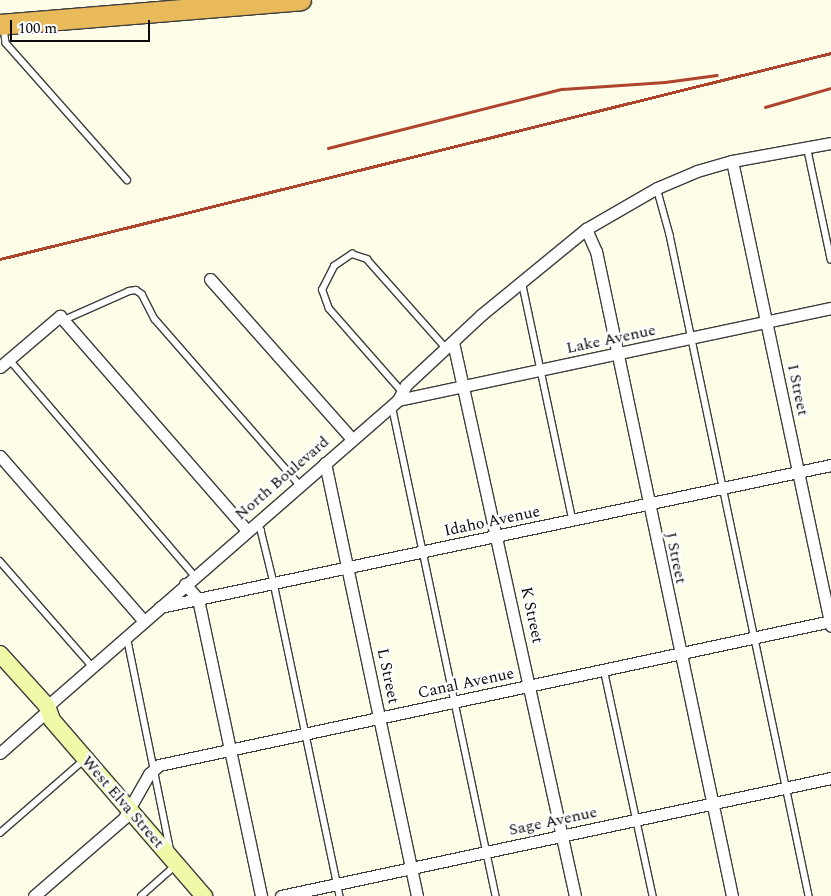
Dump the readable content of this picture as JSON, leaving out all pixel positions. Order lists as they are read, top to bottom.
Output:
{
  "streets": {
    "street": [
      "Lake Avenue",
      "I Street",
      "North Boulevard",
      "Idaho Avenue",
      "J Street",
      "K Street",
      "L Street",
      "Canal Avenue",
      "West Elva Street",
      "Sage Avenue"
    ]
  },
  "crossings": [
    ["Lake Avenue", "I Street"],
    ["Lake Avenue", "North Boulevard"],
    ["Lake Avenue", "J Street"],
    ["Lake Avenue", "K Street"],
    ["I Street", "North Boulevard"],
    ["I Street", "Idaho Avenue"],
    ["I Street", "Canal Avenue"],
    ["North Boulevard", "Idaho Avenue"],
    ["North Boulevard", "J Street"],
    ["North Boulevard", "K Street"],
    ["North Boulevard", "L Street"],
    ["North Boulevard", "West Elva Street"],
    ["Idaho Avenue", "J Street"],
    ["Idaho Avenue", "K Street"],
    ["Idaho Avenue", "L Street"],
    ["J Street", "Canal Avenue"],
    ["J Street", "Sage Avenue"],
    ["K Street", "Canal Avenue"],
    ["K Street", "Sage Avenue"],
    ["L Street", "Canal Avenue"],
    ["L Street", "Sage Avenue"]
  ],
  "scale_bar": "100 m"
}
